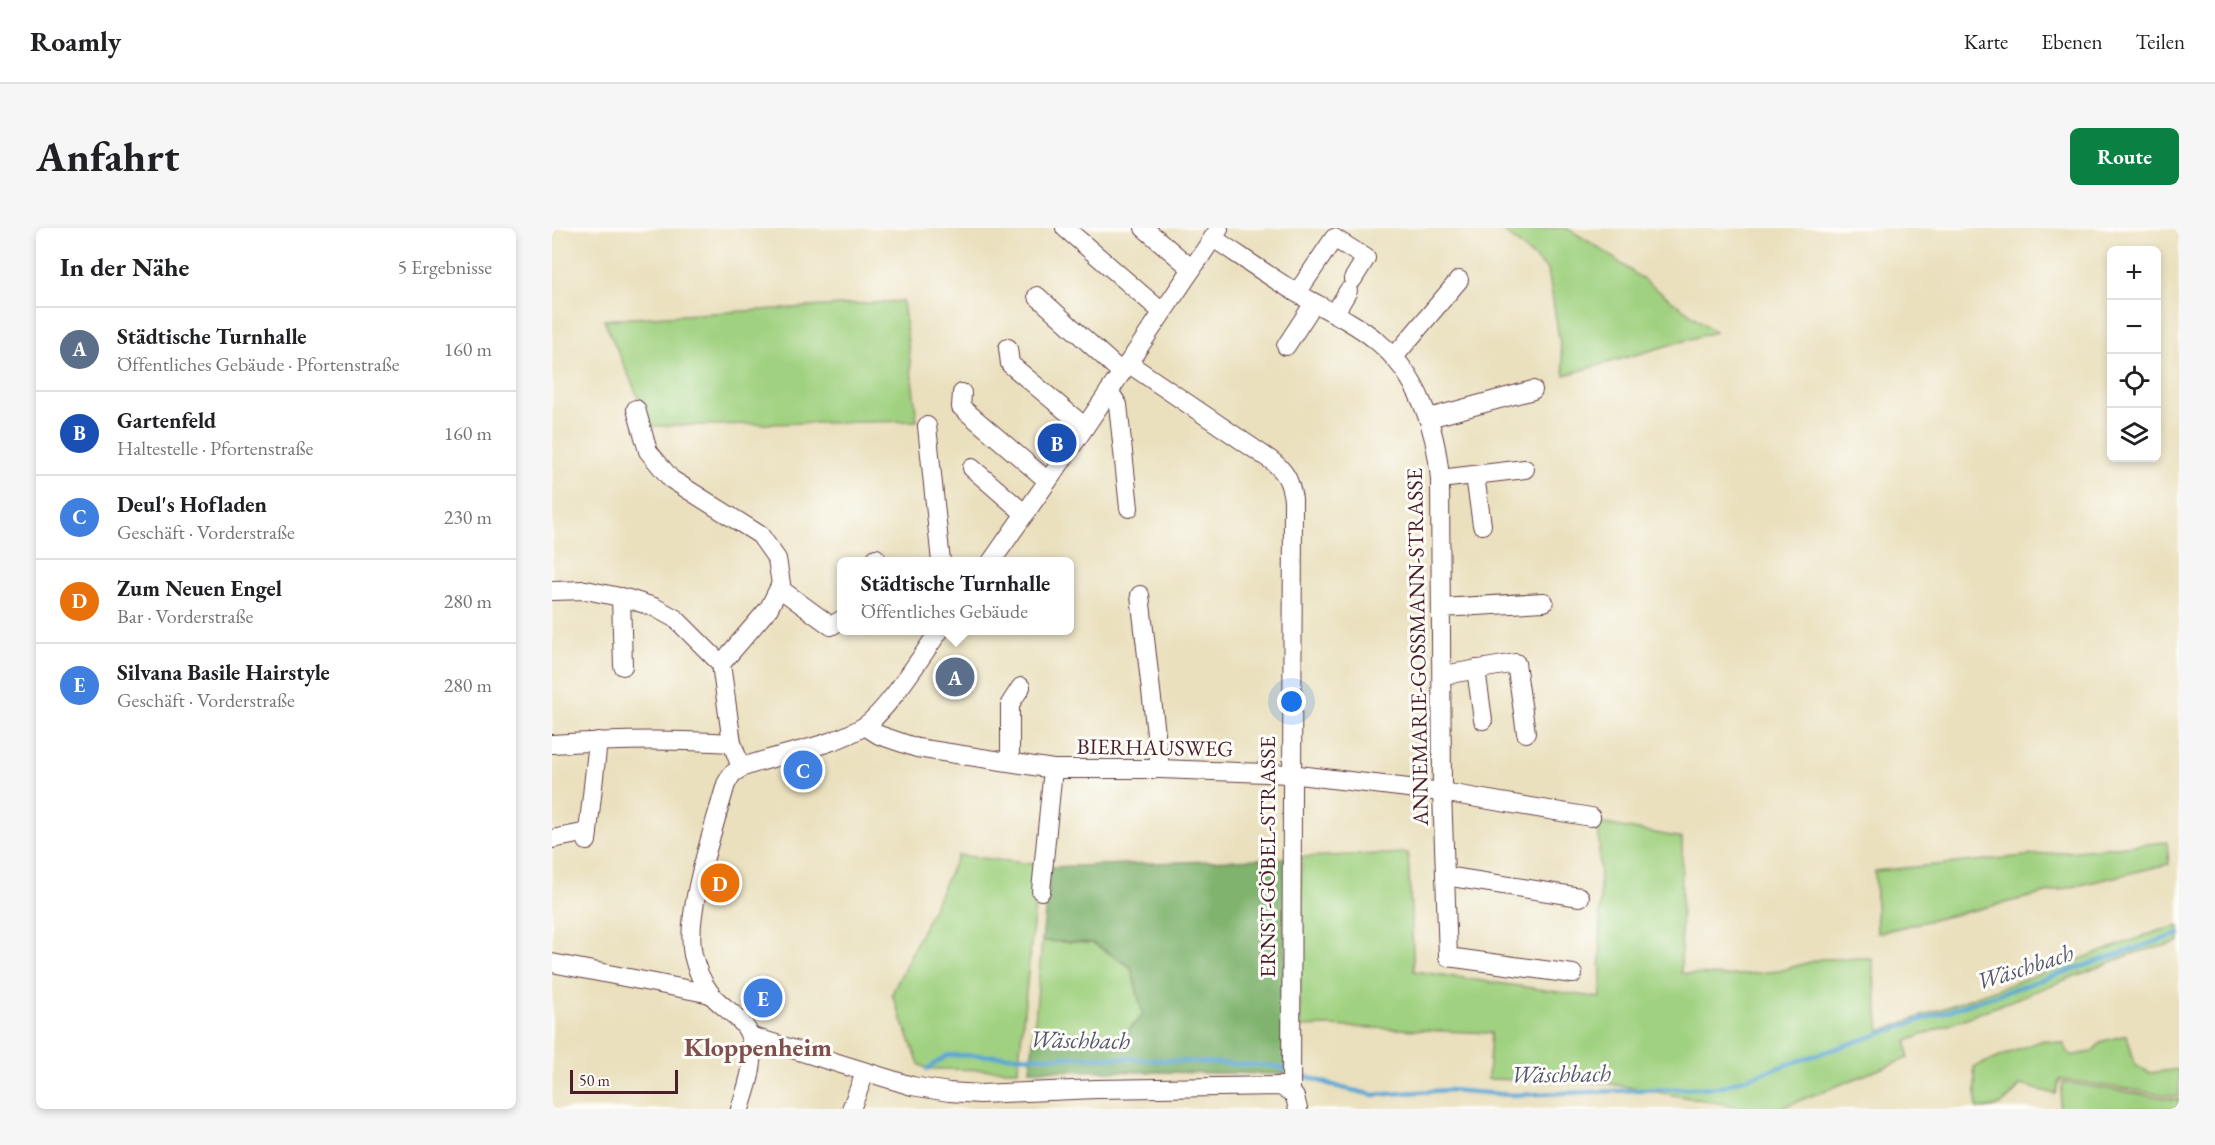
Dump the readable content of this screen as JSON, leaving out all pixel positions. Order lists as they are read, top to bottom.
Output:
{
  "streets": {
    "street": ["ANNEMARIE-GOSSMANN-STRASSE", "BIERHAUSWEG", "ERNST-GÖBEL-STRASSE"]
  },
  "crossings": [
    ["ANNEMARIE-GOSSMANN-STRASSE", "BIERHAUSWEG"],
    ["BIERHAUSWEG", "ERNST-GÖBEL-STRASSE"]
  ],
  "districts": ["Kloppenheim"],
  "water": ["Wäschbach"],
  "scale_bar": "50 m",
  "page": {
    "header": "Roamly",
    "nav": ["Karte", "Ebenen", "Teilen"],
    "buttons": "Route",
    "title": "Anfahrt",
    "heading": ["In der Nähe", "5 Ergebnisse"],
    "map_buttons": ["+", "−"],
    "list": [
      {
        "mark": "A",
        "name": "Städtische Turnhalle",
        "note": "Öffentliches Gebäude · Pfortenstraße",
        "value": "160 m"
      },
      {
        "mark": "B",
        "name": "Gartenfeld",
        "note": "Haltestelle · Pfortenstraße",
        "value": "160 m"
      },
      {
        "mark": "C",
        "name": "Deul's Hofladen",
        "note": "Geschäft · Vorderstraße",
        "value": "230 m"
      },
      {
        "mark": "D",
        "name": "Zum Neuen Engel",
        "note": "Bar · Vorderstraße",
        "value": "280 m"
      },
      {
        "mark": "E",
        "name": "Silvana Basile Hairstyle",
        "note": "Geschäft · Vorderstraße",
        "value": "280 m"
      }
    ],
    "pins": [
      "B",
      "A",
      "C",
      "D",
      "E"
    ],
    "popup": ["Städtische Turnhalle", "Öffentliches Gebäude"],
    "scale": "50 m"
  }
}
